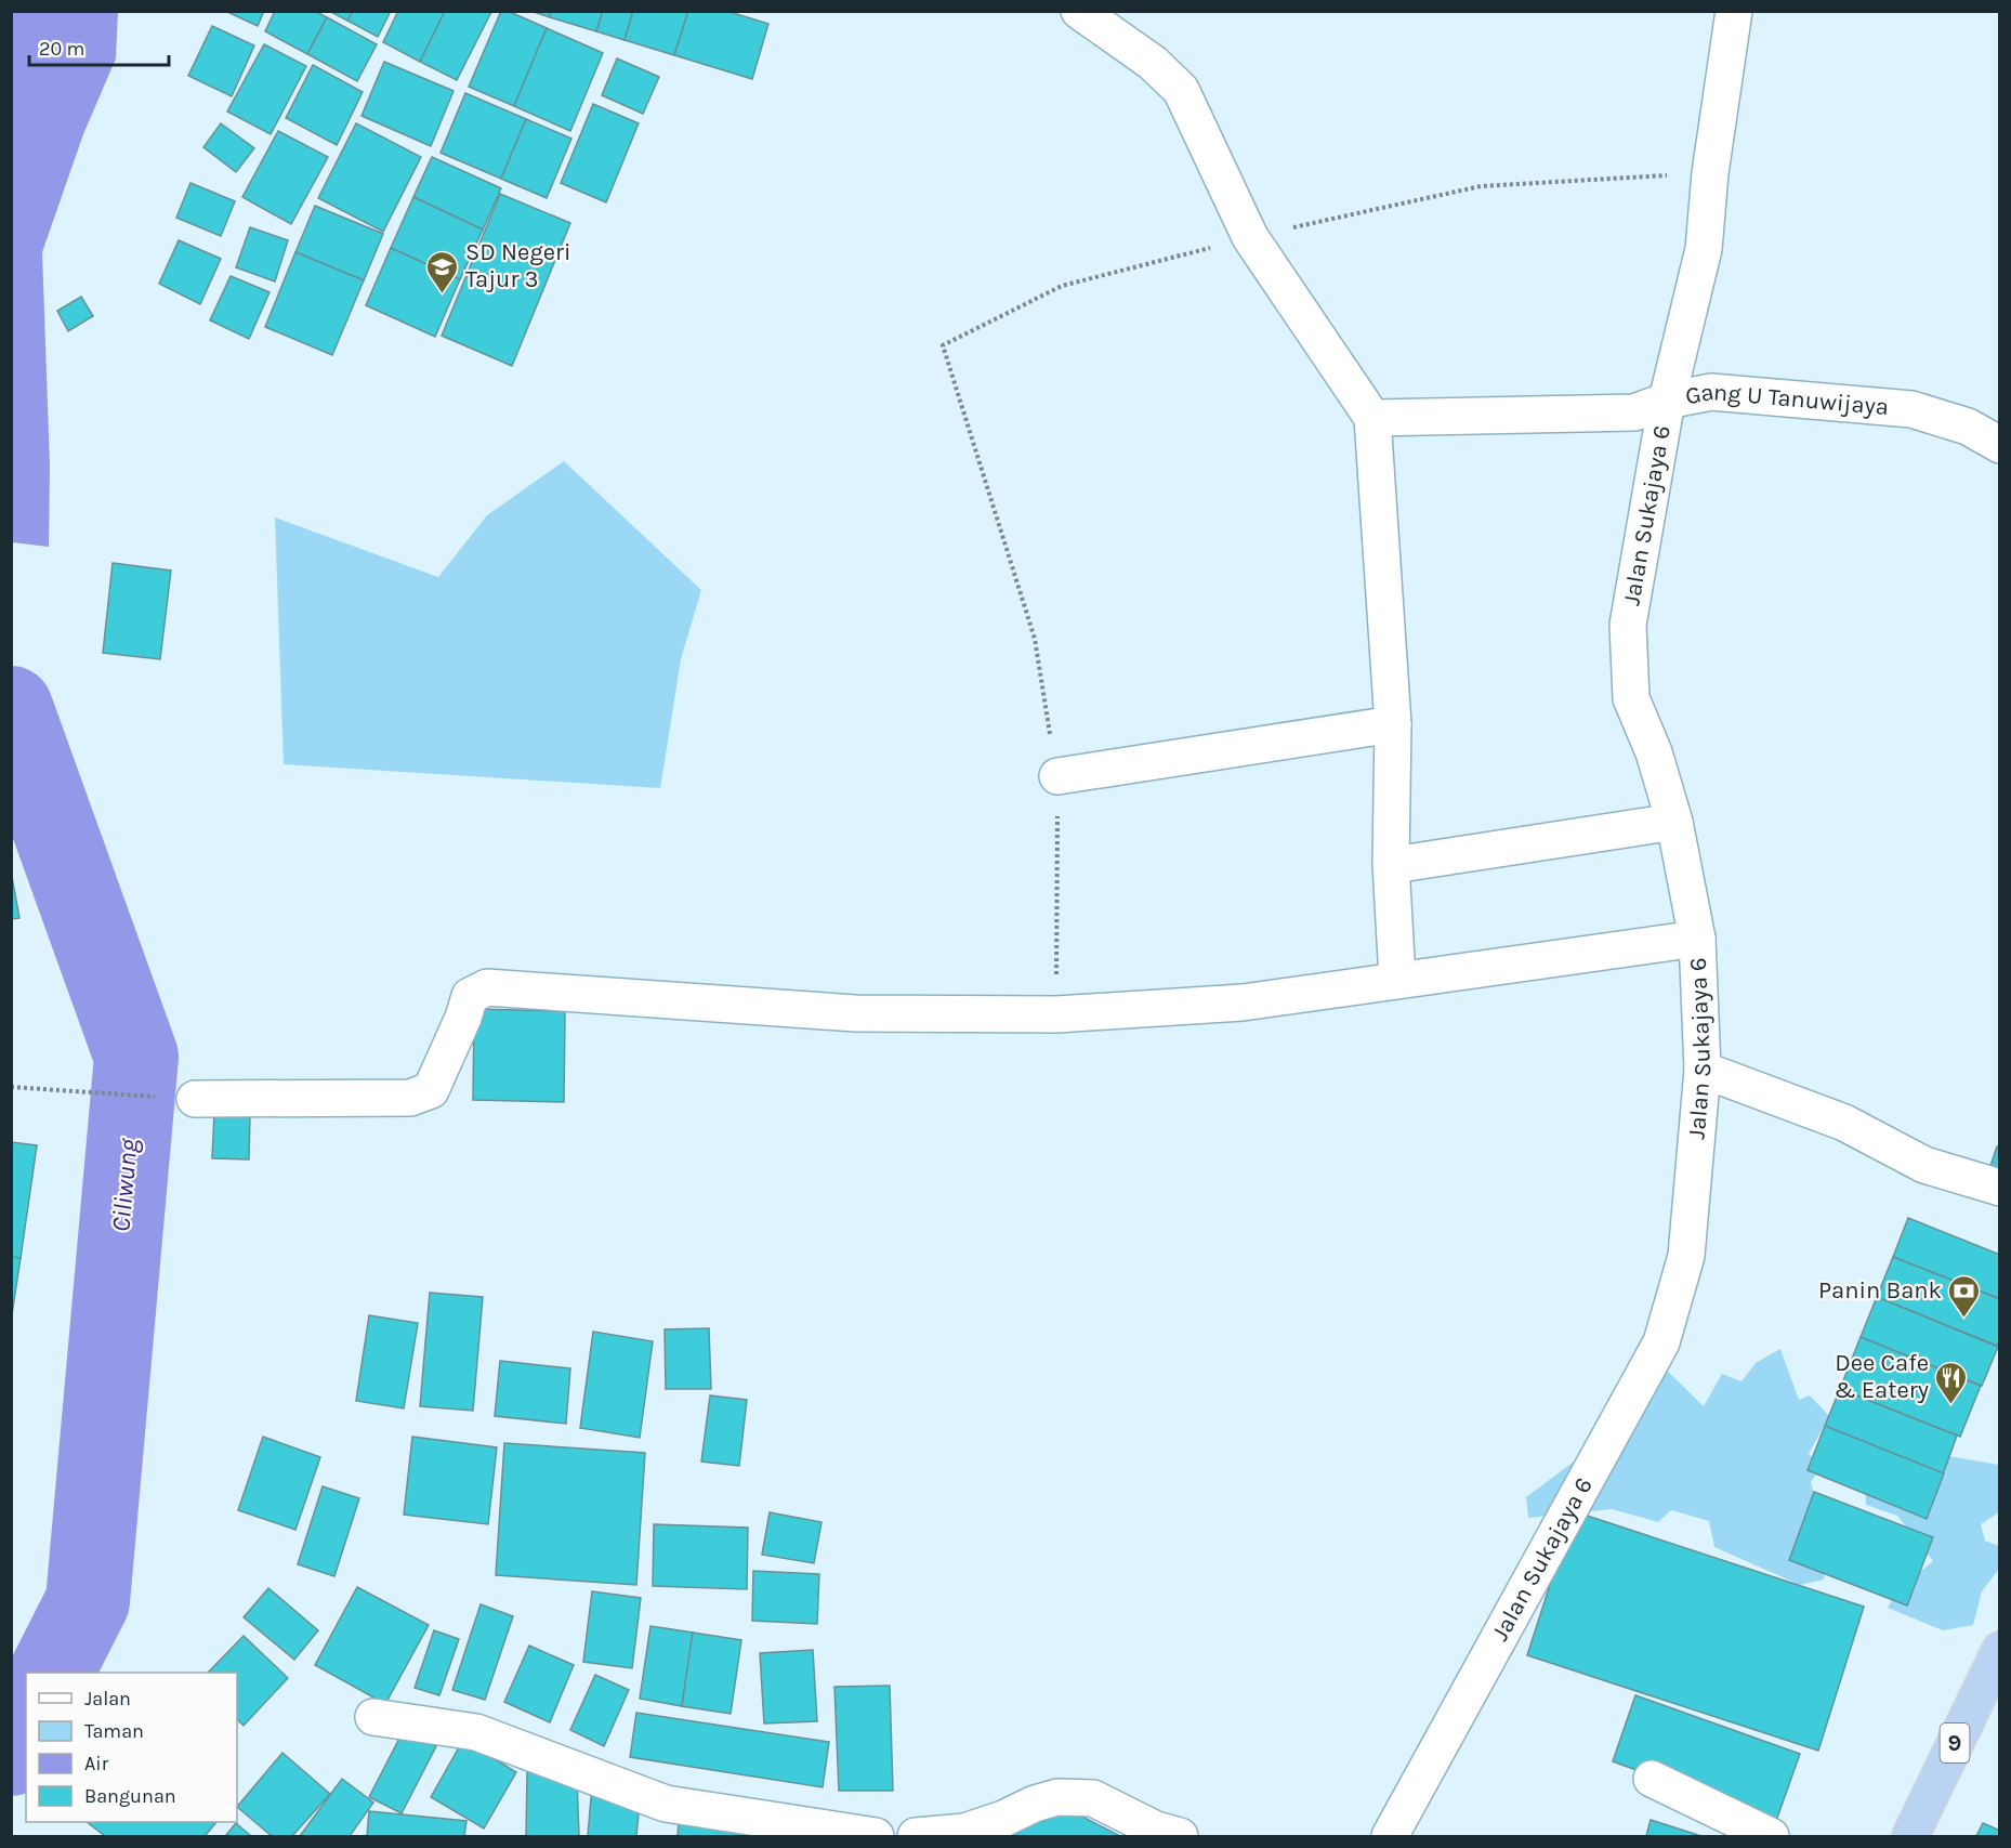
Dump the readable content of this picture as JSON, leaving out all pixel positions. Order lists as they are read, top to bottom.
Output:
{
  "streets": {
    "highway": ["9"],
    "street": ["Gang U Tanuwijaya", "Jalan Sukajaya 6"]
  },
  "crossings": [
    ["Gang U Tanuwijaya", "Jalan Sukajaya 6"]
  ],
  "water": ["Ciliwung"],
  "places": {
    "school or university": ["SD Negeri Tajur 3"],
    "bank": ["Panin Bank"],
    "restaurant": ["Dee Cafe & Eatery"]
  },
  "legend": [
    "Jalan",
    "Taman",
    "Air",
    "Bangunan"
  ],
  "scale_bar": "20 m"
}
